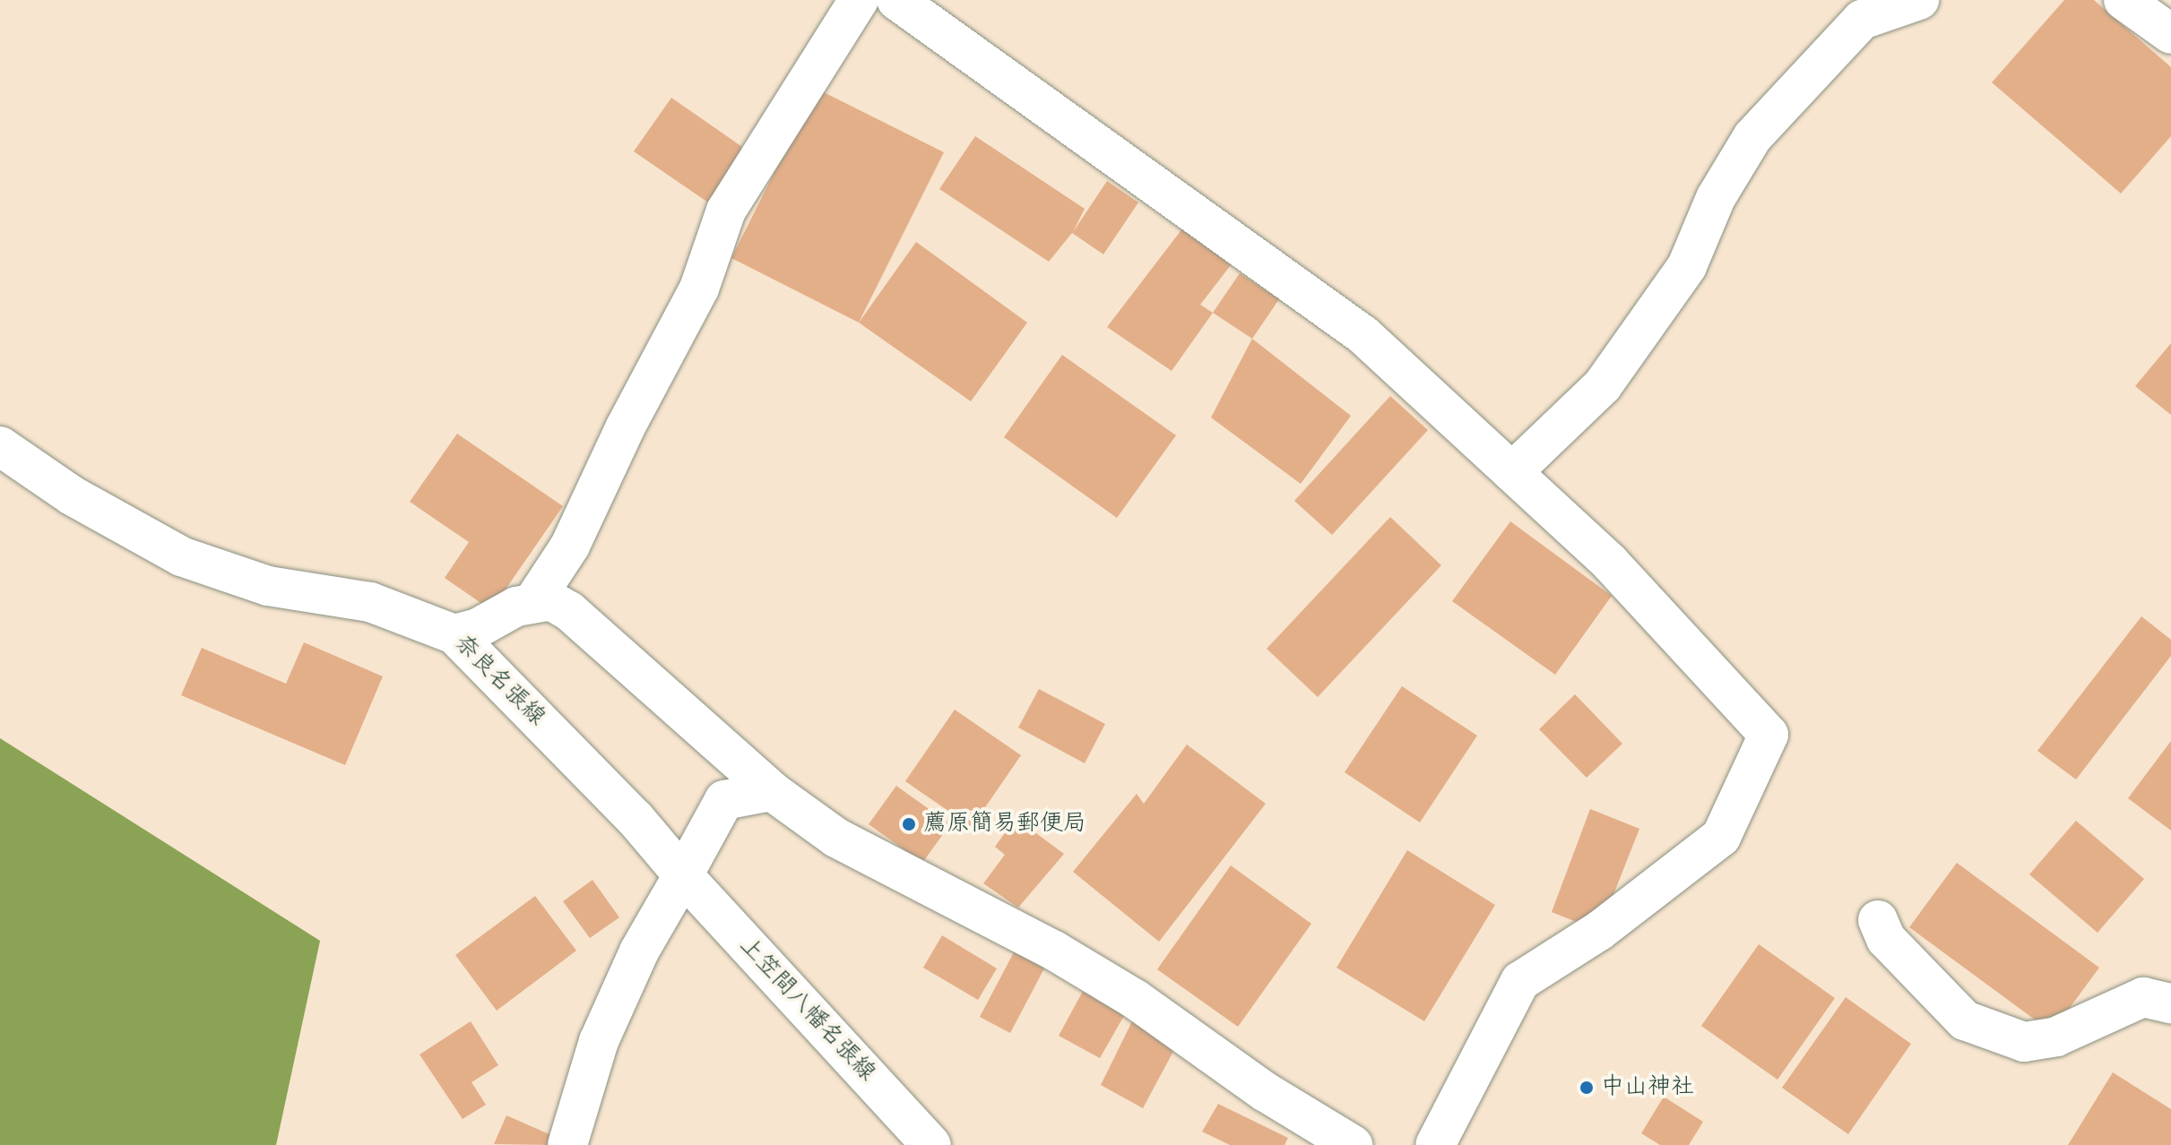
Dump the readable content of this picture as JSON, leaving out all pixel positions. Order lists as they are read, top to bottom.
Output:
{
  "streets": {
    "street": ["奈良名張線", "上笠間八幡名張線"]
  },
  "crossings": [
    ["奈良名張線", "上笠間八幡名張線"]
  ],
  "places": ["薦原簡易郵便局", "中山神社"]
}
